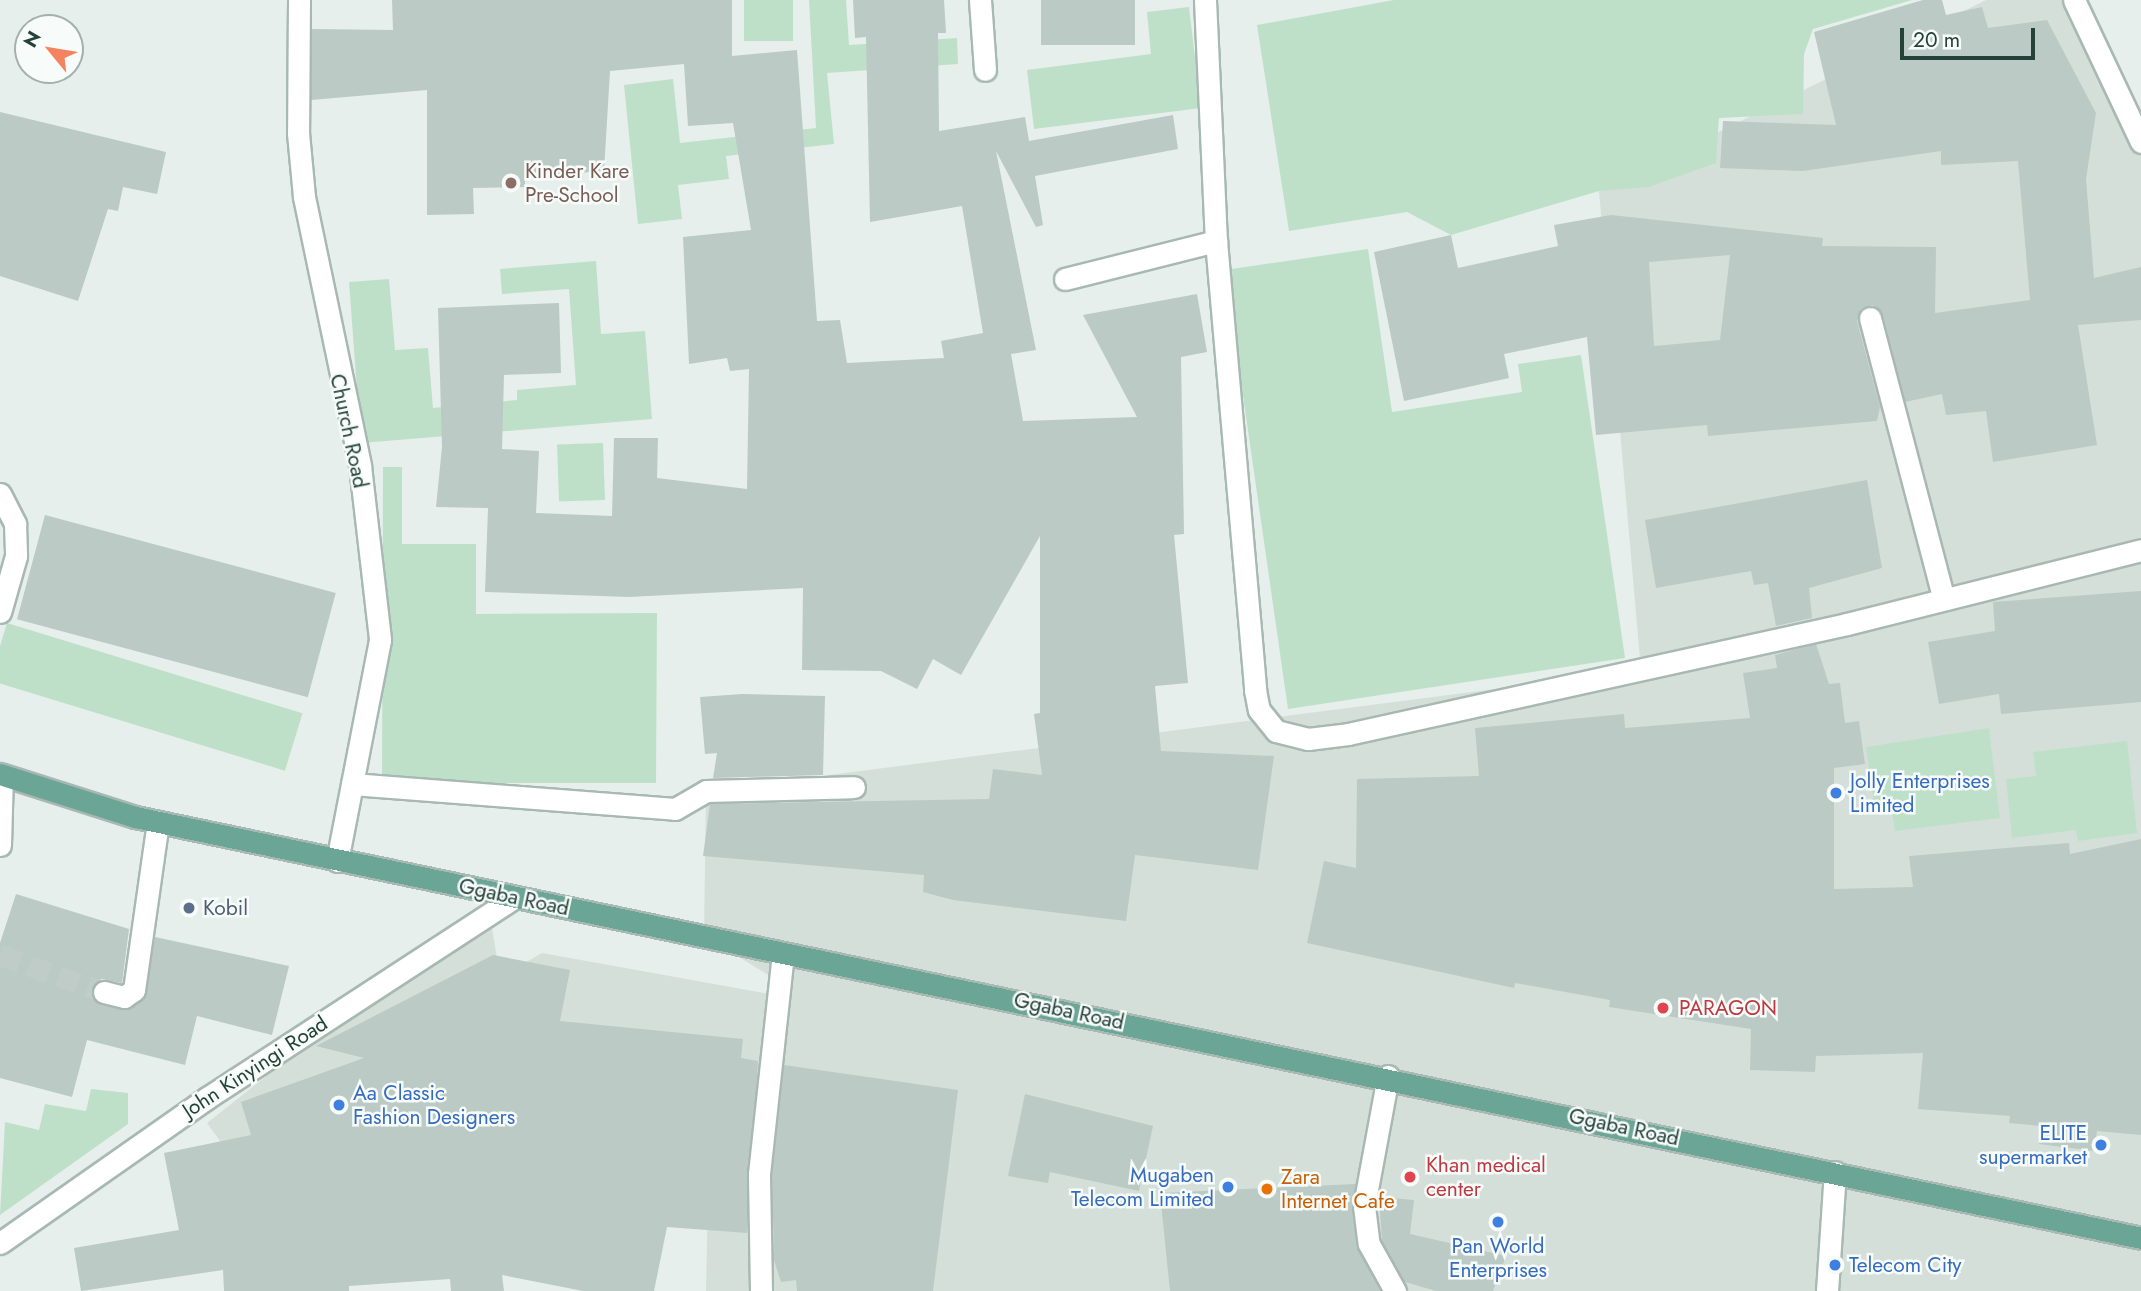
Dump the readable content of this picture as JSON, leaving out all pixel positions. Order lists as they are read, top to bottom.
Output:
{
  "streets": {
    "main road": ["Ggaba Road"],
    "street": ["Church Road", "John Kinyingi Road"]
  },
  "crossings": [
    ["Church Road", "Ggaba Road"],
    ["Ggaba Road", "John Kinyingi Road"]
  ],
  "places": [
    "Kinder Kare Pre-School",
    "Jolly Enterprises Limited",
    "Kobil",
    "PARAGON",
    "Aa Classic Fashion Designers",
    "ELITE supermarket",
    "Khan medical center",
    "Mugaben Telecom Limited",
    "Zara Internet Cafe",
    "Pan World Enterprises",
    "Telecom City"
  ],
  "scale_bar": "20 m",
  "north": "top left"
}
